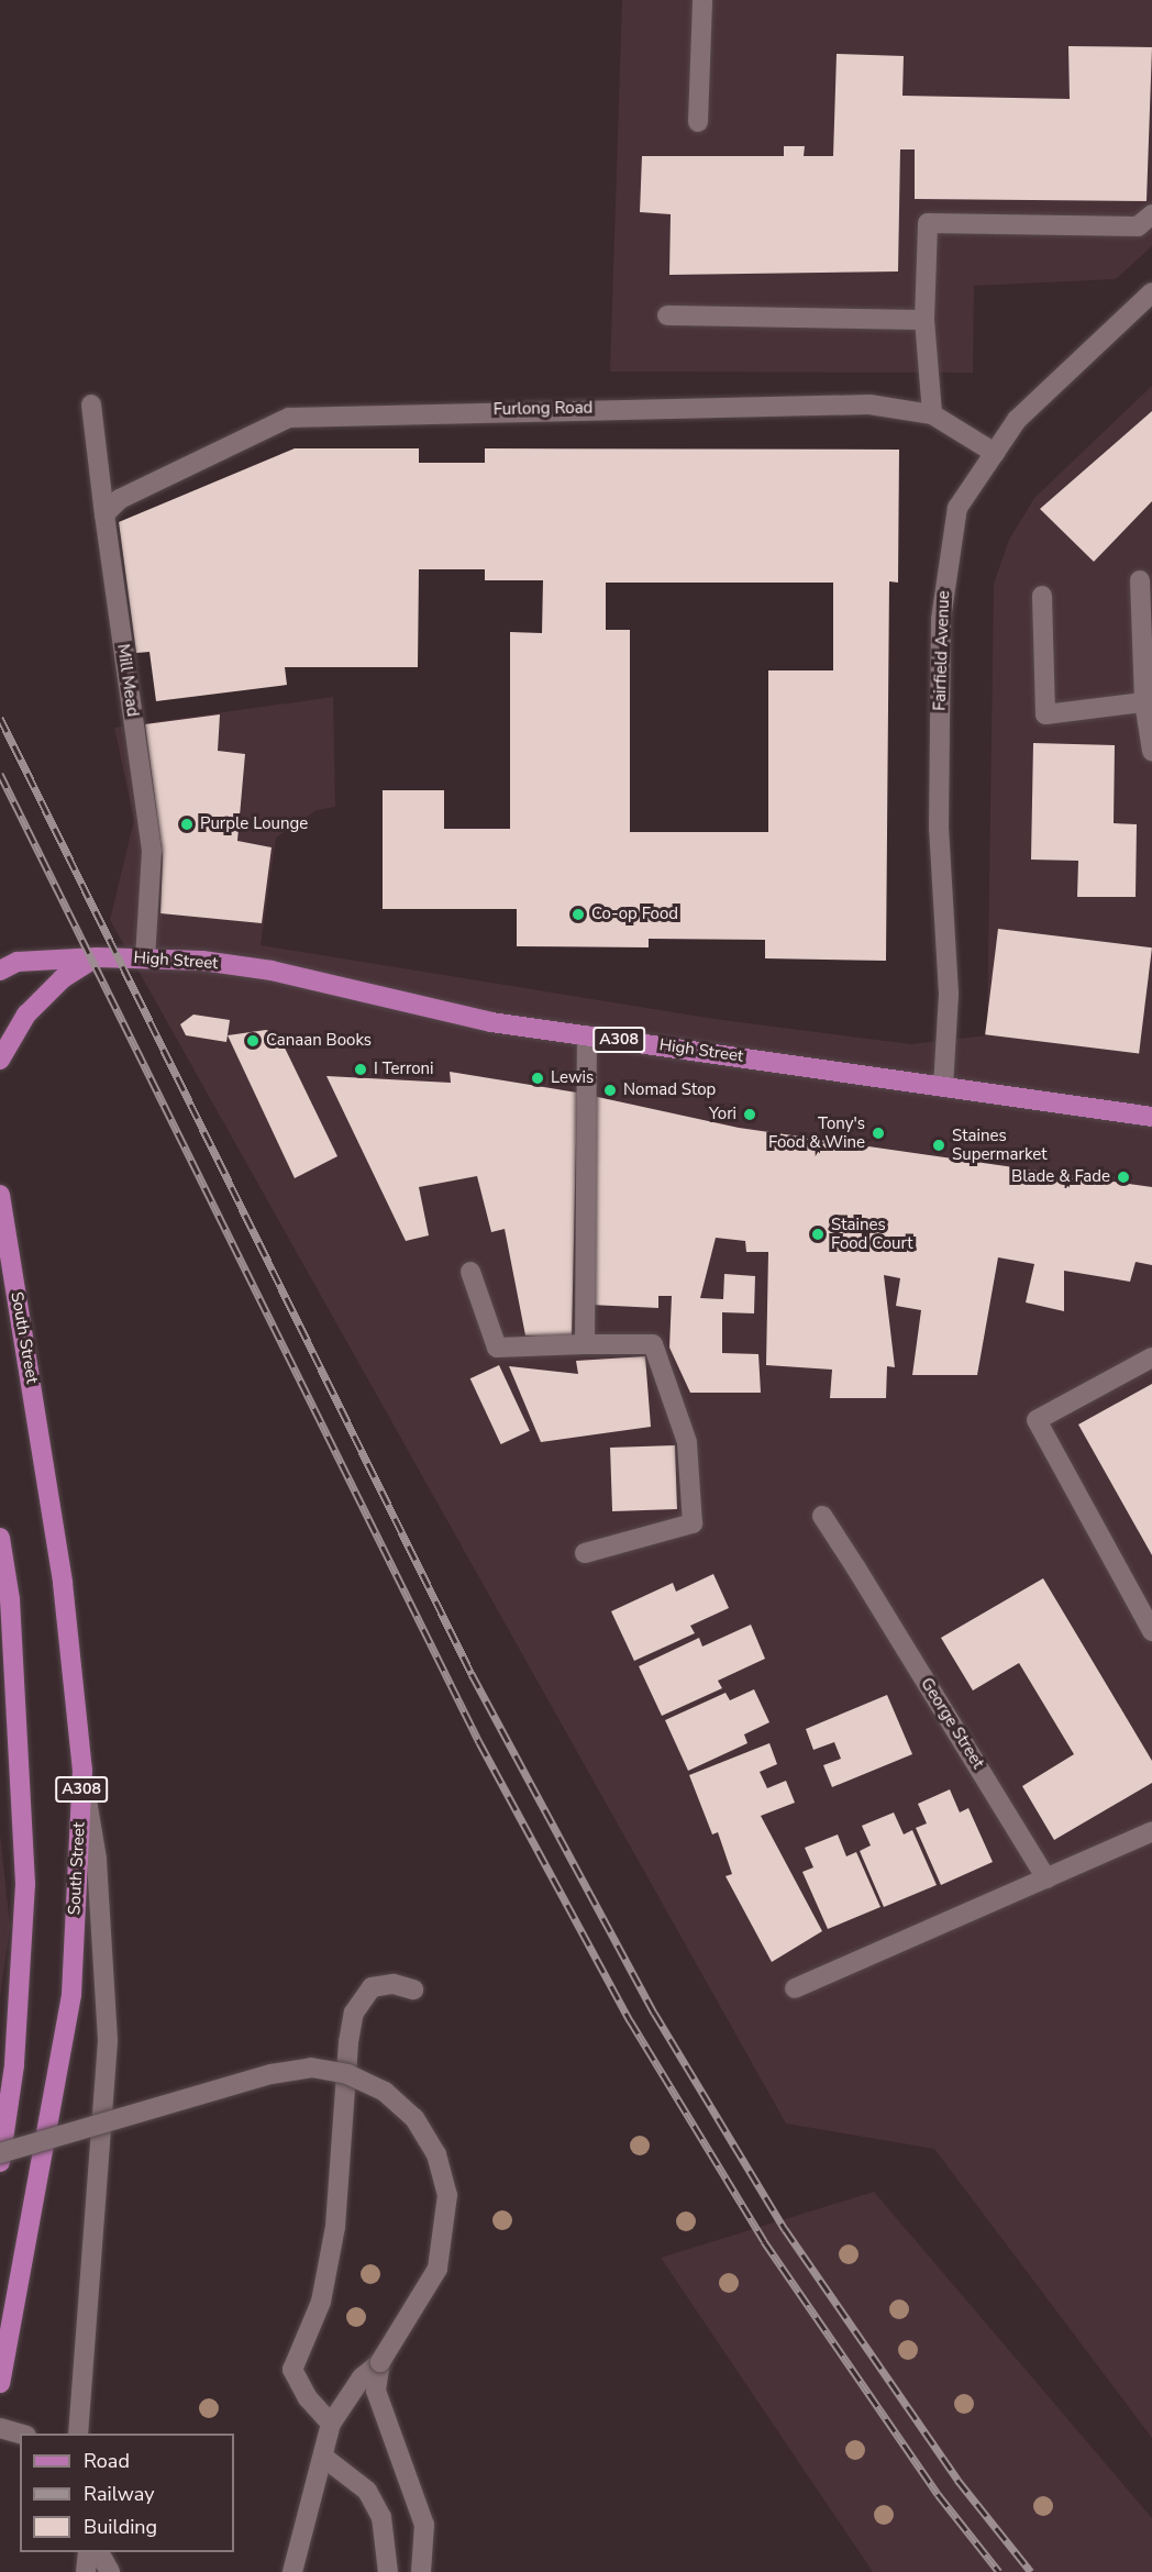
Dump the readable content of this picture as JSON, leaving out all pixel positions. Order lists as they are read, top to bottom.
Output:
{
  "streets": {
    "main road": ["High Street", "A308", "South Street"],
    "street": [
      "Furlong Road",
      "Fairfield Avenue",
      "Mill Mead",
      "George Street"
    ]
  },
  "crossings": [
    ["Furlong Road", "Fairfield Avenue"],
    ["Furlong Road", "Mill Mead"],
    ["Fairfield Avenue", "High Street"],
    ["Mill Mead", "High Street"]
  ],
  "places": [
    "Purple Lounge",
    "Co-op Food",
    "Canaan Books",
    "I Terroni",
    "Lewis",
    "Nomad Stop",
    "Yori",
    "Tony's Food & Wine",
    "Staines Supermarket",
    "Blade & Fade",
    "Staines Food Court"
  ],
  "legend": ["Road", "Railway", "Building"]
}
